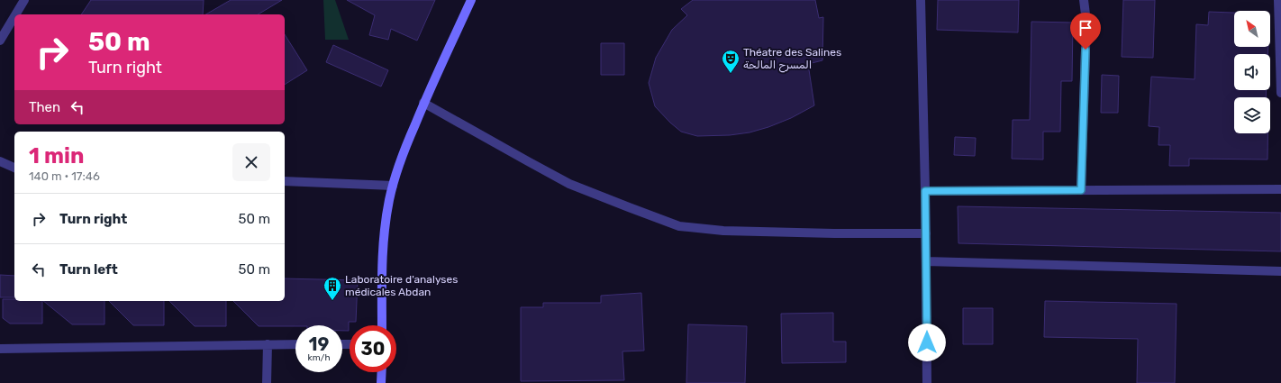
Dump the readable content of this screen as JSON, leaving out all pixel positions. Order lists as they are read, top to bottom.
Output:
{
  "places": {
    "theatre": ["Théatre des Salines المسرح المالحة"],
    "building": ["Laboratoire d'analyses médicales Abdan"]
  },
  "north": "top left",
  "page": {
    "turn": ["50 m", "Turn right"],
    "then": "Then",
    "heading": ["1 min", "140 m · 17:46"],
    "list": [
      {
        "name": "Turn right",
        "value": "50 m"
      },
      {
        "name": "Turn left",
        "value": "50 m"
      }
    ],
    "speed": "19 km/h",
    "limit": "30"
  }
}
